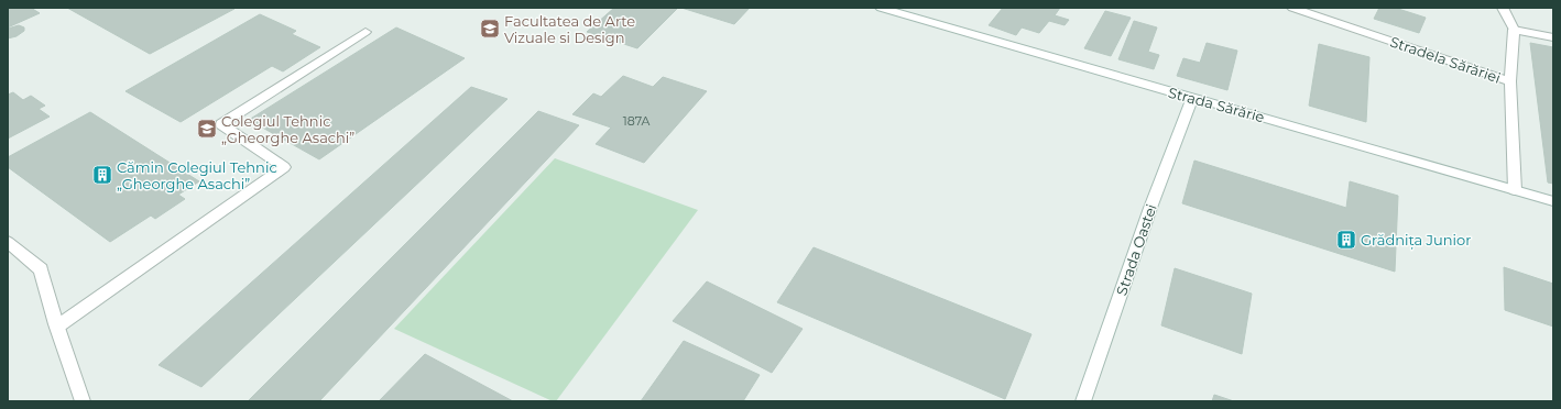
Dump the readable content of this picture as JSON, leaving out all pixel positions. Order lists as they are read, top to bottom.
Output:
{
  "streets": {
    "street": ["Stradela Sărăriei", "Strada Sărărie", "Strada Oastei"]
  },
  "crossings": [
    ["Strada Sărărie", "Strada Oastei"]
  ],
  "places": {
    "school or university": ["Facultatea de Arte Vizuale si Design", "Colegiul Tehnic „Gheorghe Asachi”"],
    "building": ["Cămin Colegiul Tehnic „Gheorghe Asachi”", "Grădnița Junior"]
  },
  "house_numbers": ["187A"]
}
